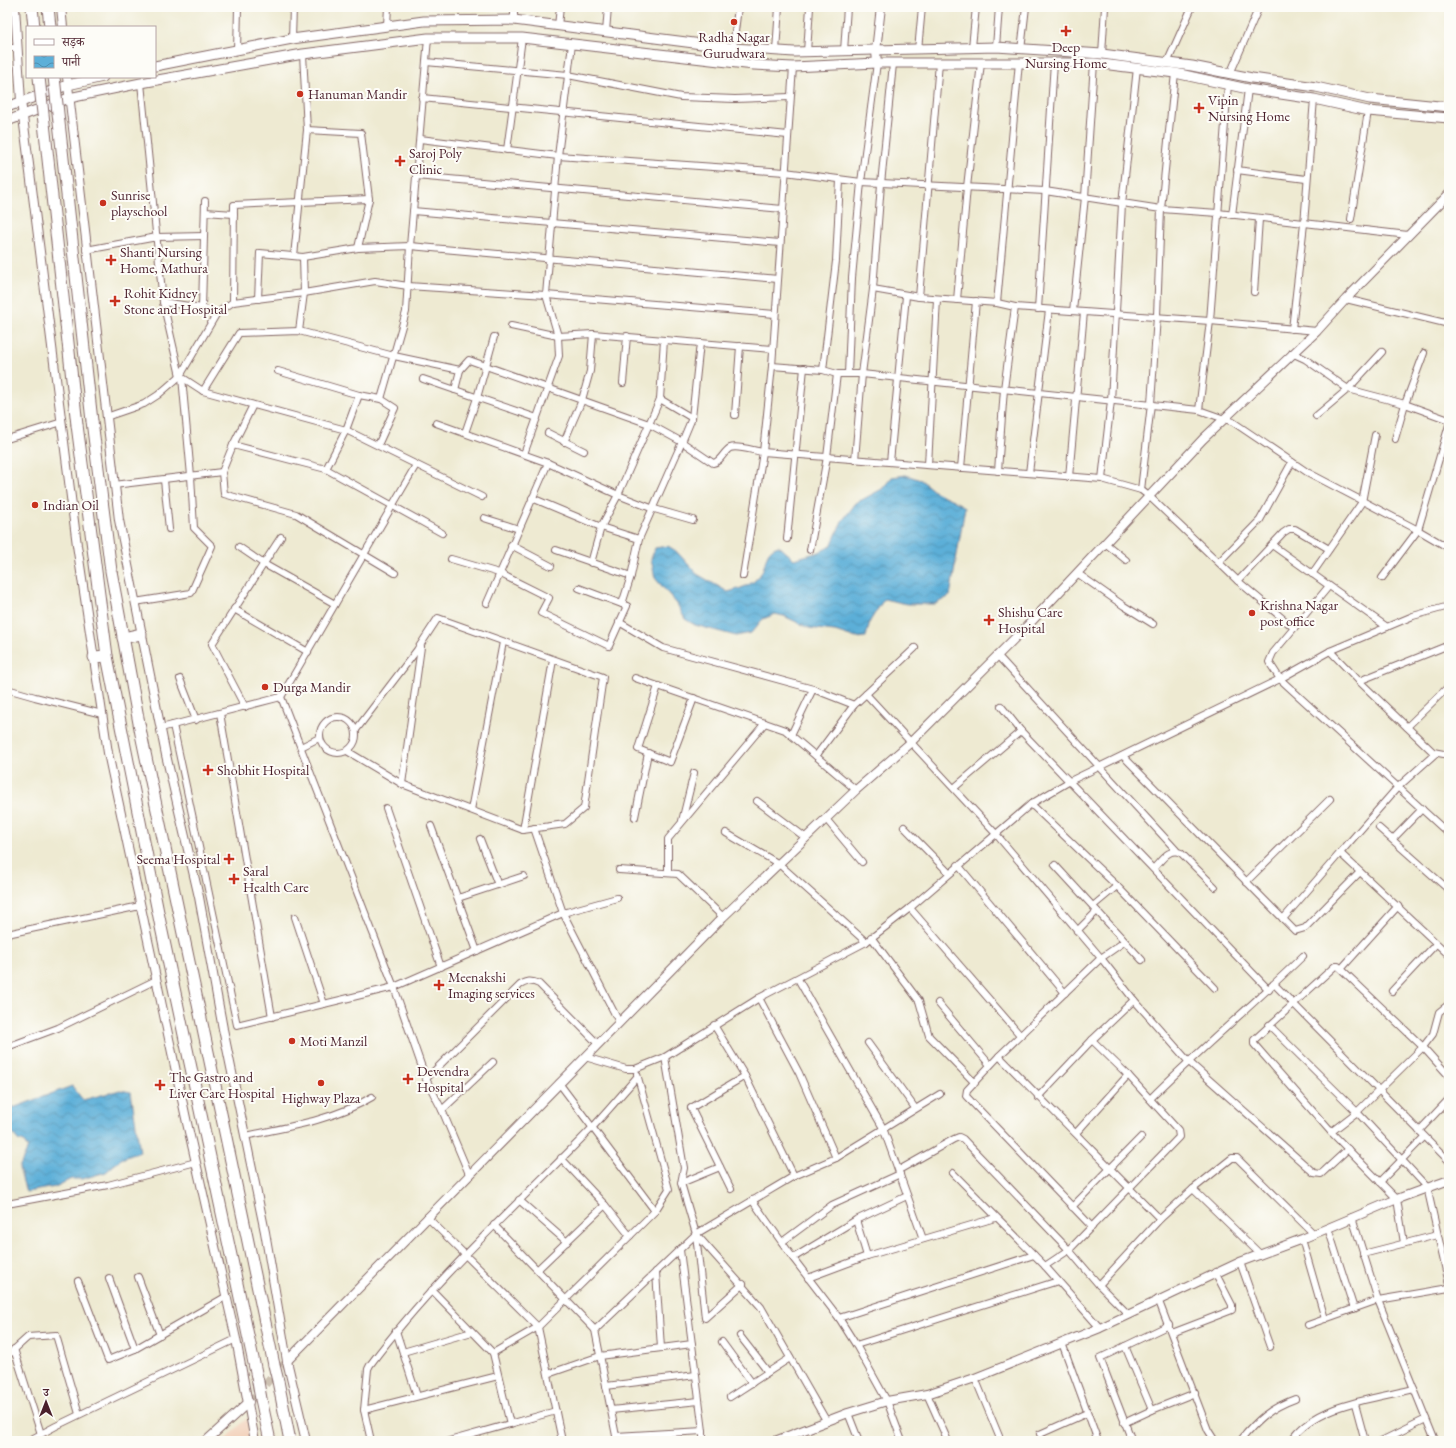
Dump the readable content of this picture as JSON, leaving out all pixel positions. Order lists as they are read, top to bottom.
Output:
{
  "places": {
    "other": [
      "Radha Nagar Gurudwara",
      "Hanuman Mandir",
      "Sunrise playschool",
      "Indian Oil",
      "Krishna Nagar post office",
      "Durga Mandir",
      "Moti Manzil",
      "Highway Plaza"
    ],
    "health": [
      "Deep Nursing Home",
      "Vipin Nursing Home",
      "Saroj Poly Clinic",
      "Shanti Nursing Home, Mathura",
      "Rohit Kidney Stone and Hospital",
      "Shishu Care Hospital",
      "Shobhit Hospital",
      "Seema Hospital",
      "Saral Health Care",
      "Meenakshi Imaging services",
      "Devendra Hospital",
      "The Gastro and Liver Care Hospital"
    ]
  },
  "legend": ["सड़क", "पानी"],
  "north": "top"
}
